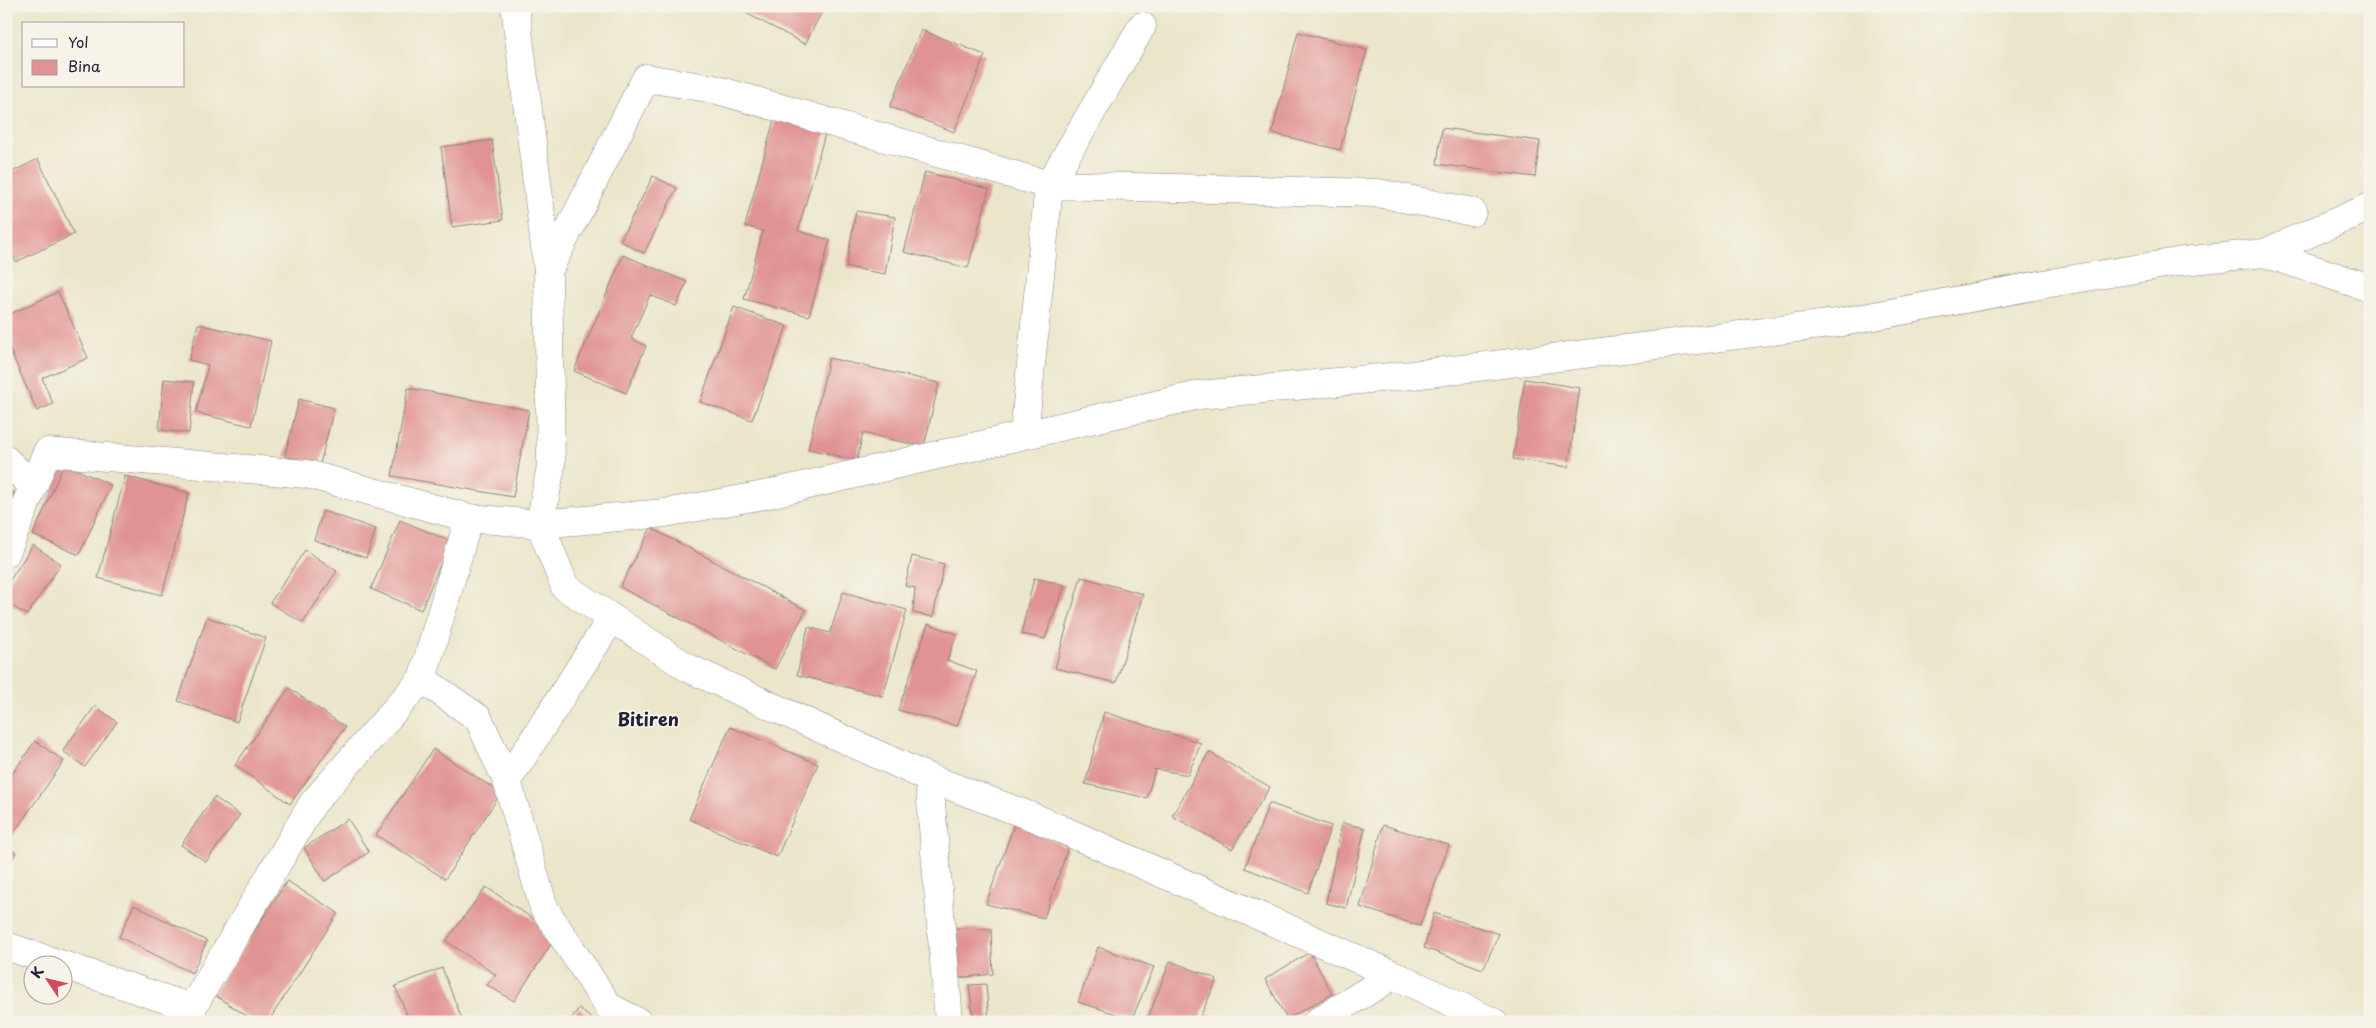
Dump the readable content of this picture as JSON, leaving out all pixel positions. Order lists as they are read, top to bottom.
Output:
{
  "districts": ["Bitiren"],
  "legend": ["Yol", "Bina"],
  "north": "top left"
}
